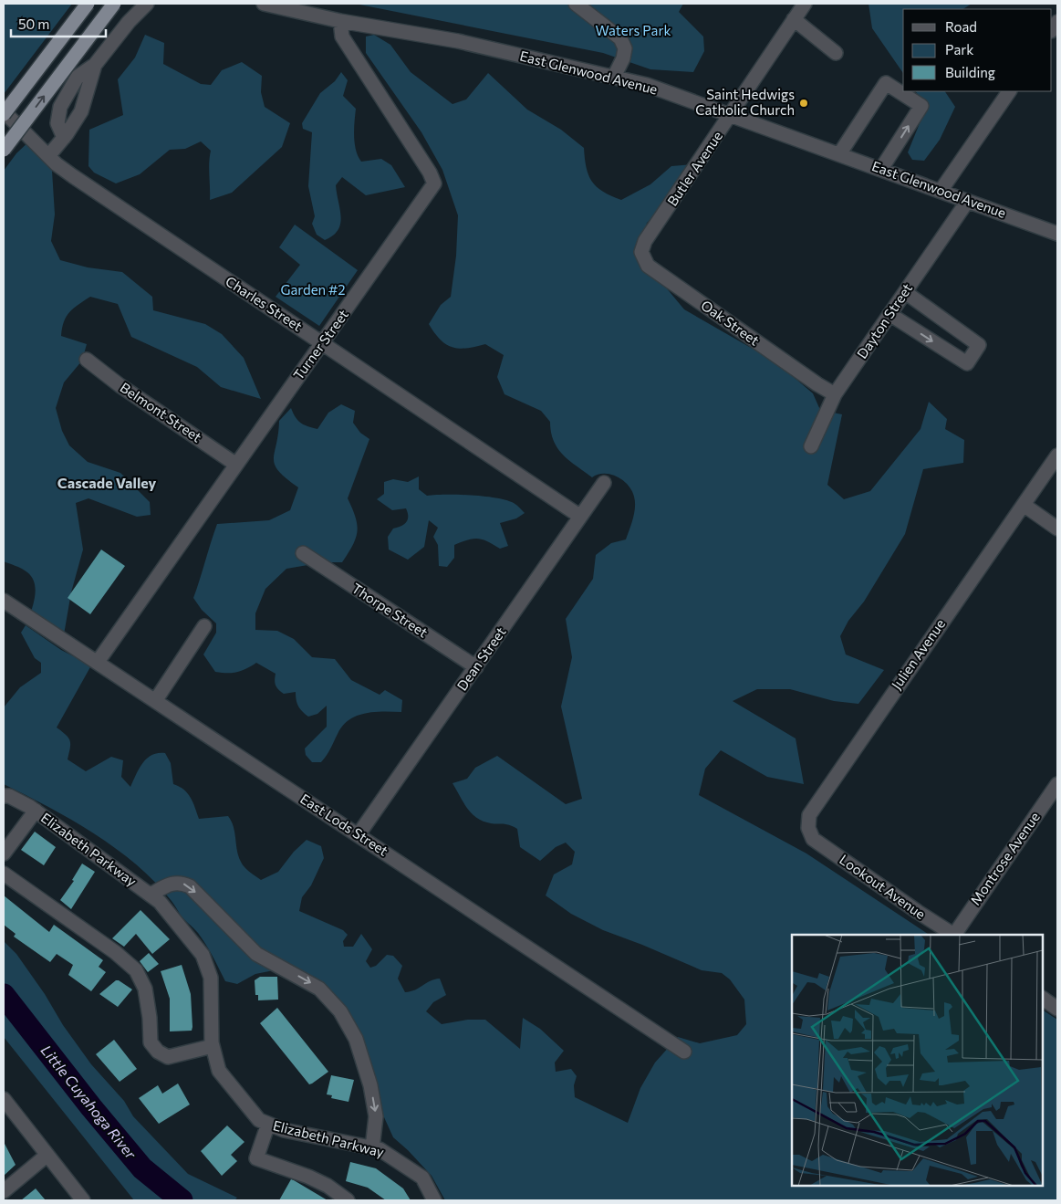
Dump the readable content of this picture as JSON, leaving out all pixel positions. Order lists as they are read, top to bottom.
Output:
{
  "streets": {
    "street": [
      "East Glenwood Avenue",
      "Butler Avenue",
      "Charles Street",
      "Dayton Street",
      "Oak Street",
      "Turner Street",
      "Belmont Street",
      "Thorpe Street",
      "Julien Avenue",
      "Dean Street",
      "East Lods Street",
      "Elizabeth Parkway",
      "Montrose Avenue",
      "Lookout Avenue"
    ]
  },
  "crossings": [
    ["East Glenwood Avenue", "Butler Avenue"],
    ["East Glenwood Avenue", "Dayton Street"],
    ["East Glenwood Avenue", "Turner Street"],
    ["Butler Avenue", "Oak Street"],
    ["Charles Street", "Turner Street"],
    ["Charles Street", "Dean Street"],
    ["Dayton Street", "Oak Street"],
    ["Turner Street", "Belmont Street"],
    ["Turner Street", "East Lods Street"],
    ["Thorpe Street", "Dean Street"],
    ["Julien Avenue", "Lookout Avenue"],
    ["Dean Street", "East Lods Street"]
  ],
  "districts": ["Cascade Valley"],
  "water": ["Little Cuyahoga River"],
  "parks": ["Waters Park", "Garden #2"],
  "places": ["Saint Hedwigs Catholic Church"],
  "legend": ["Road", "Park", "Building"],
  "scale_bar": "50 m"
}
